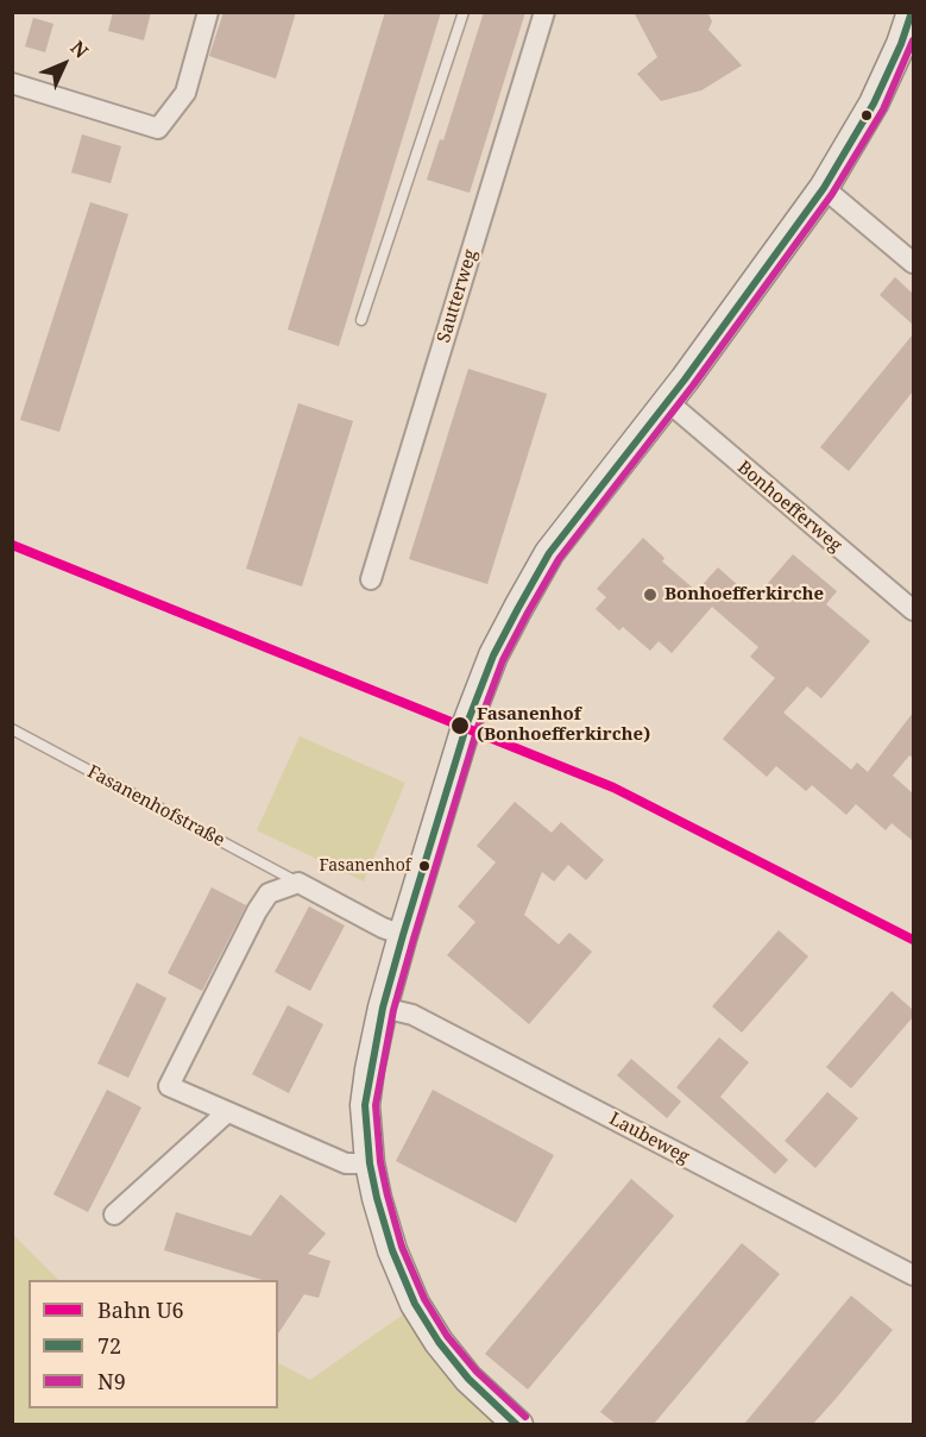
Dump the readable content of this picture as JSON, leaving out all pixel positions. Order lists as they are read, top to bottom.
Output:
{
  "streets": {
    "street": [
      "Sautterweg",
      "Bonhoefferweg",
      "Fasanenhofstraße",
      "Laubeweg"
    ]
  },
  "places": ["Bonhoefferkirche", "Fasanenhof (Bonhoefferkirche)", "Fasanenhof"],
  "lines": ["transit line 72", "transit line N9", "rail line U6"],
  "legend": ["Bahn U6", "72", "N9"],
  "north": "top right"
}
